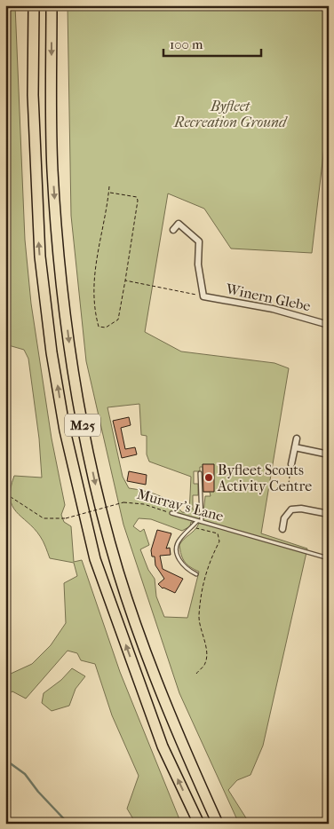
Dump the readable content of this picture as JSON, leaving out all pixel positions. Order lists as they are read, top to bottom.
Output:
{
  "streets": {
    "highway": ["M25"],
    "street": ["Winern Glebe"],
    "lane": ["Murray's Lane"]
  },
  "parks": ["Byfleet Recreation Ground"],
  "places": ["Byfleet Scouts Activity Centre"],
  "scale_bar": "100 m"
}
